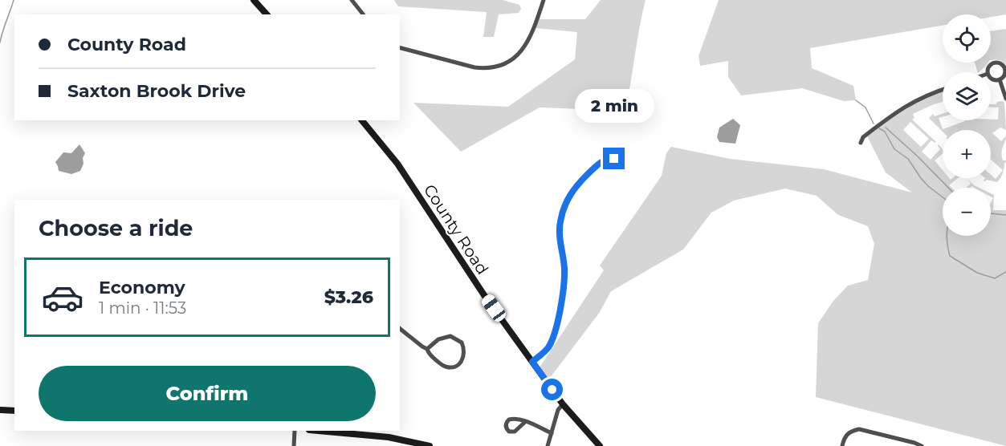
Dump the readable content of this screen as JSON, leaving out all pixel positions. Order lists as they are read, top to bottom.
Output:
{
  "streets": {
    "street": ["County Road"]
  },
  "page": {
    "map_buttons": ["+", "−"],
    "banner": ["County Road", "Saxton Brook Drive"],
    "bubble": "2 min",
    "heading": "Choose a ride",
    "list": [
      {
        "name": "Economy",
        "note": "1 min · 11:53",
        "value": "$3.26"
      }
    ],
    "buttons": "Confirm"
  }
}
